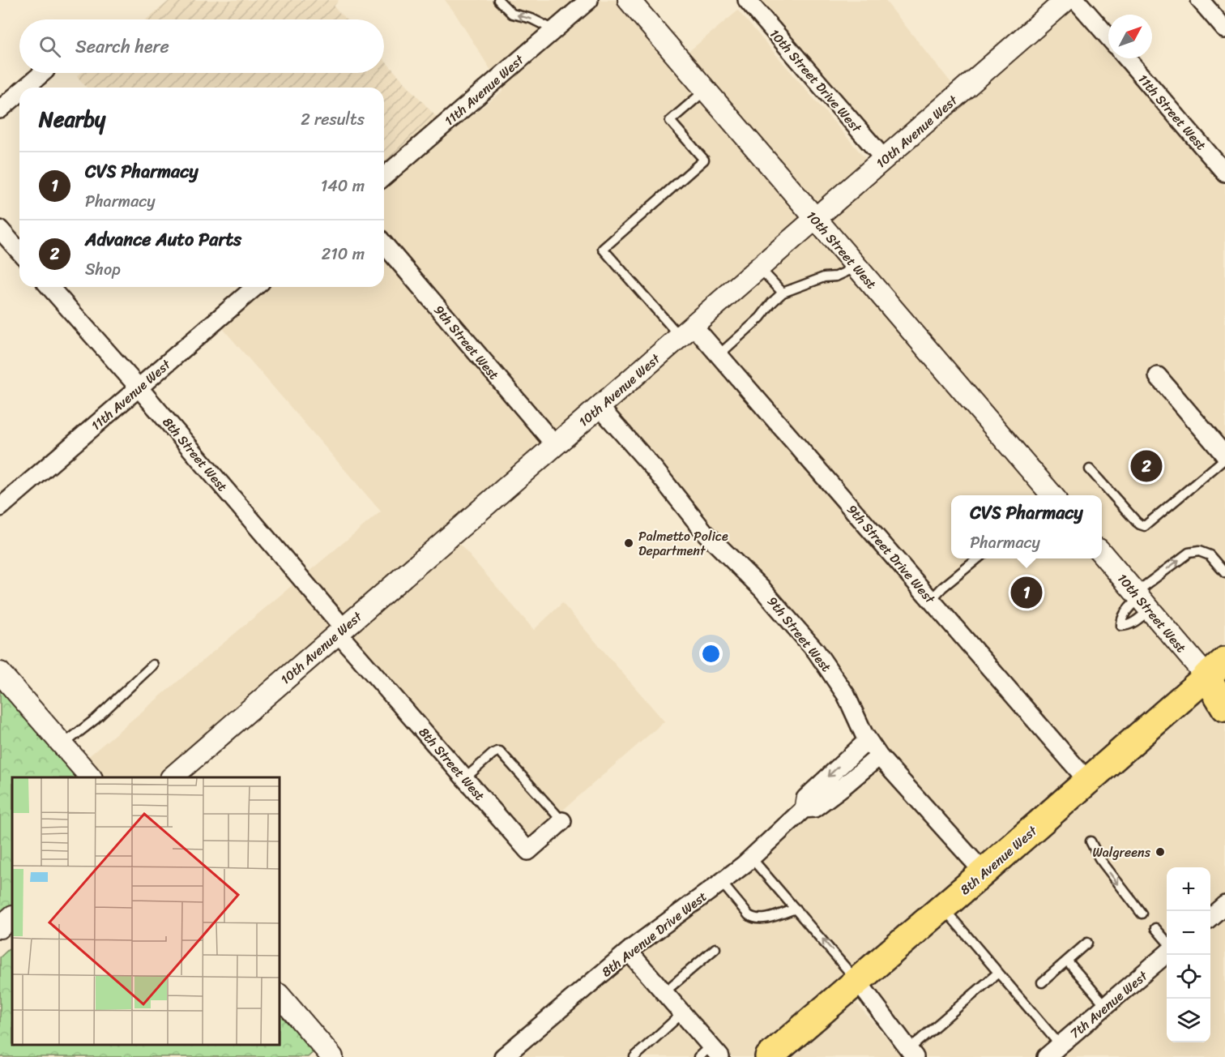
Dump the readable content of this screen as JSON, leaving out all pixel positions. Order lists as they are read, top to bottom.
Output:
{
  "streets": {
    "main road": ["10th Street West", "8th Avenue West"],
    "street": [
      "10th Street Drive West",
      "11th Avenue West",
      "11th Street West",
      "10th Avenue West",
      "9th Street West",
      "8th Street West",
      "9th Street Drive West",
      "8th Avenue Drive West",
      "7th Avenue West"
    ]
  },
  "crossings": [
    ["10th Street Drive West", "10th Avenue West"],
    ["11th Avenue West", "8th Street West"],
    ["10th Avenue West", "10th Street West"],
    ["10th Avenue West", "9th Street West"],
    ["10th Avenue West", "8th Street West"],
    ["10th Avenue West", "9th Street Drive West"],
    ["10th Street West", "8th Avenue West"],
    ["9th Street West", "8th Avenue West"],
    ["9th Street West", "8th Avenue Drive West"],
    ["9th Street Drive West", "8th Avenue West"]
  ],
  "places": ["Palmetto Police Department", "Walgreens"],
  "north": "top right",
  "page": {
    "search": "Search here",
    "heading": ["Nearby", "2 results"],
    "list": [
      {
        "mark": "1",
        "name": "CVS Pharmacy",
        "note": "Pharmacy",
        "value": "140 m"
      },
      {
        "mark": "2",
        "name": "Advance Auto Parts",
        "note": "Shop",
        "value": "210 m"
      }
    ],
    "pins": ["2", "1"],
    "popup": ["CVS Pharmacy", "Pharmacy"],
    "map_buttons": ["+", "−"]
  }
}
